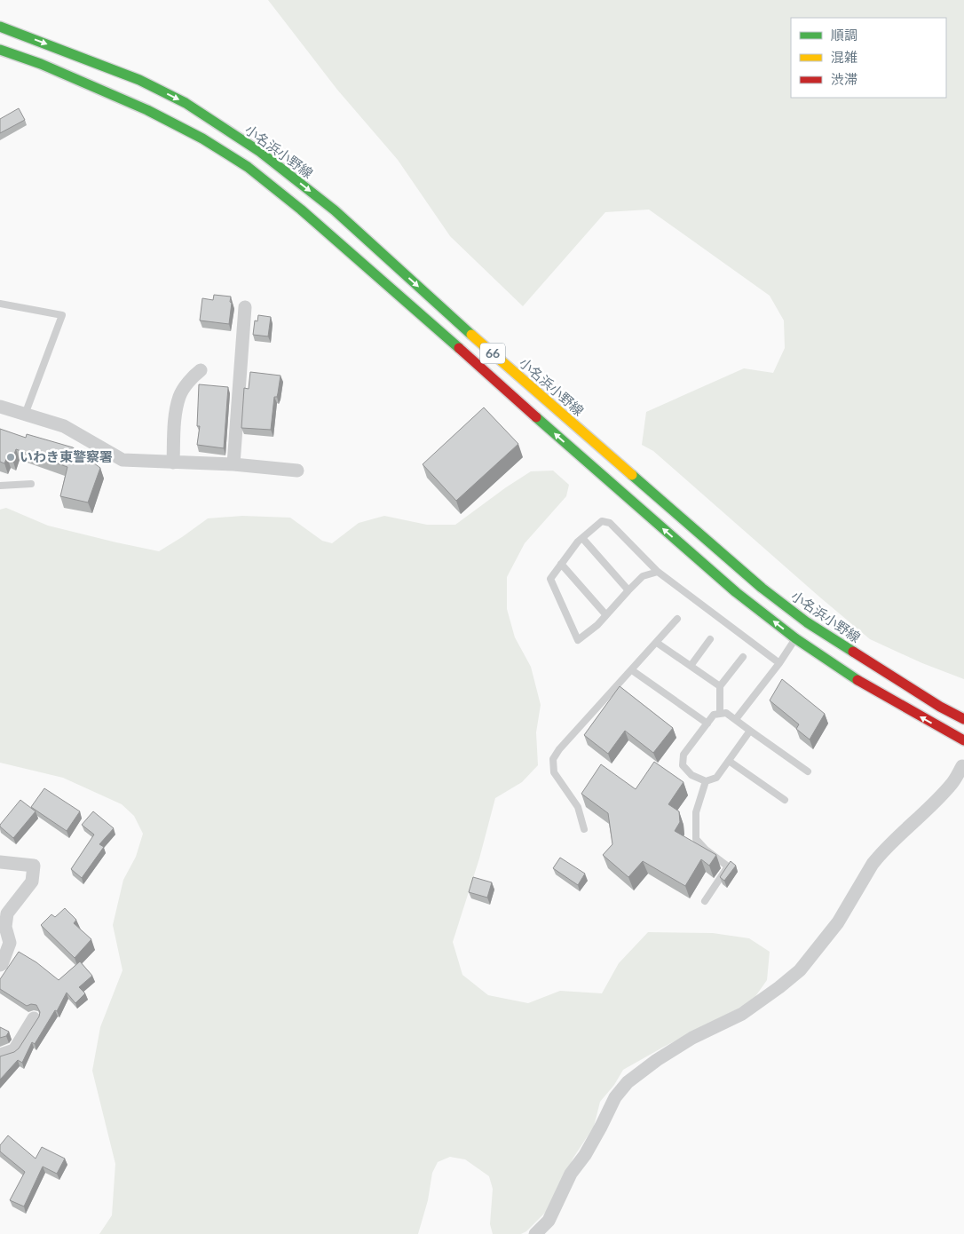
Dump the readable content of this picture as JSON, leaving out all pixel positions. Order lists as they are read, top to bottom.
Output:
{
  "streets": {
    "main road": ["小名浜小野線", "66"]
  },
  "places": ["いわき東警察署"],
  "legend": ["順調", "混雑", "渋滞"]
}
